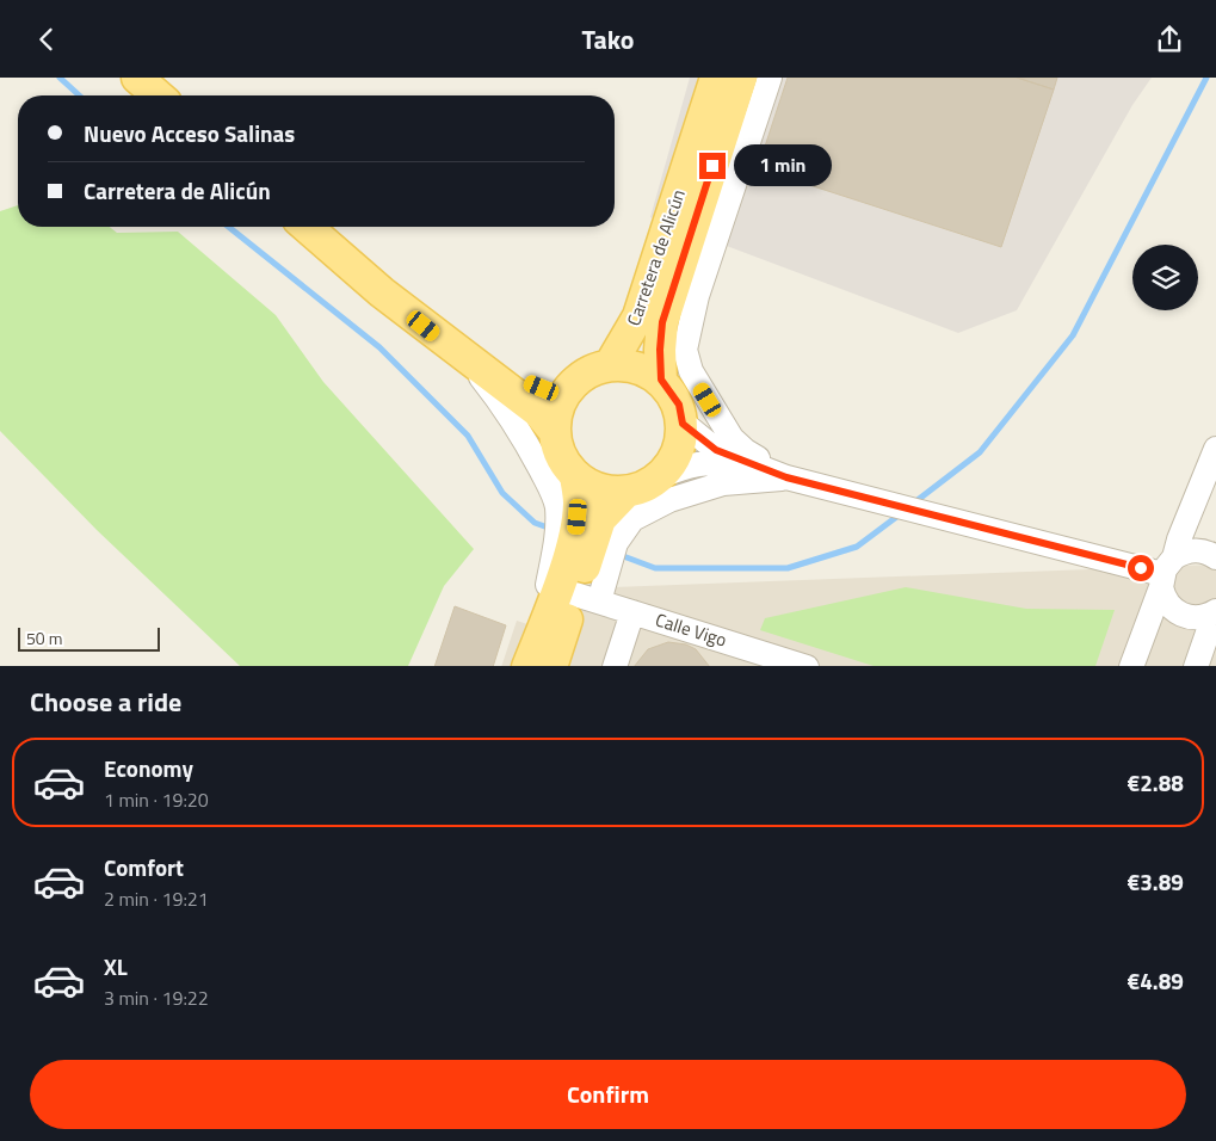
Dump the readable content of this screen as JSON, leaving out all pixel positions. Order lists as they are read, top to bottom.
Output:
{
  "streets": {
    "main road": ["Carretera de Alicún"],
    "street": ["Calle Vigo"]
  },
  "scale_bar": "50 m",
  "page": {
    "header": "Tako",
    "banner": ["Nuevo Acceso Salinas", "Carretera de Alicún"],
    "bubble": "1 min",
    "scale": "50 m",
    "heading": "Choose a ride",
    "list": [
      {
        "name": "Economy",
        "note": "1 min · 19:20",
        "value": "€2.88"
      },
      {
        "name": "Comfort",
        "note": "2 min · 19:21",
        "value": "€3.89"
      },
      {
        "name": "XL",
        "note": "3 min · 19:22",
        "value": "€4.89"
      }
    ],
    "buttons": "Confirm"
  }
}
